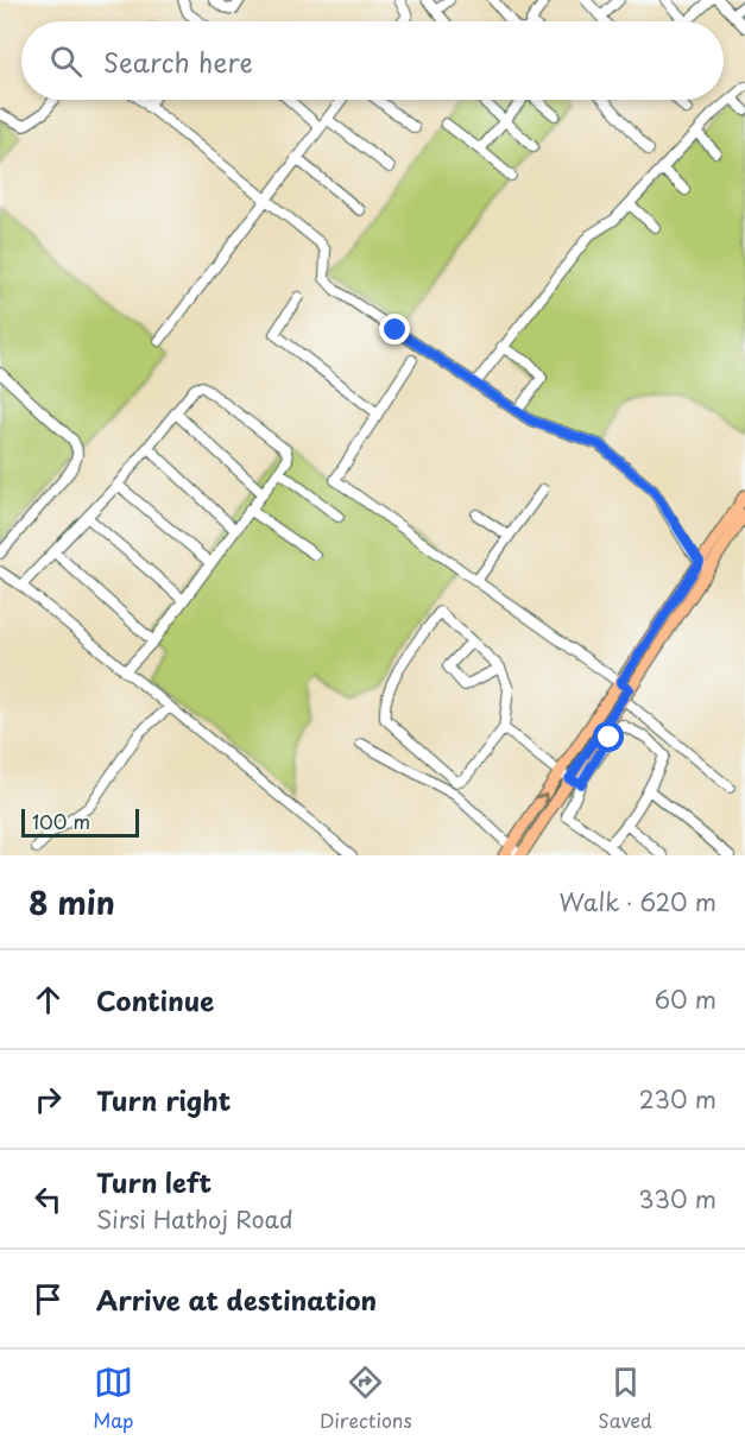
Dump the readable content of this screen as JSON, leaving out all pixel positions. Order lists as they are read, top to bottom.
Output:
{
  "scale_bar": "100 m",
  "page": {
    "search": "Search here",
    "scale": "100 m",
    "heading": ["8 min", "Walk · 620 m"],
    "list": [
      ["Continue", "60 m"],
      ["Turn right", "230 m"],
      ["Turn left", "Sirsi Hathoj Road", "330 m"],
      "Arrive at destination"
    ],
    "nav": ["Map", "Directions", "Saved"]
  }
}
